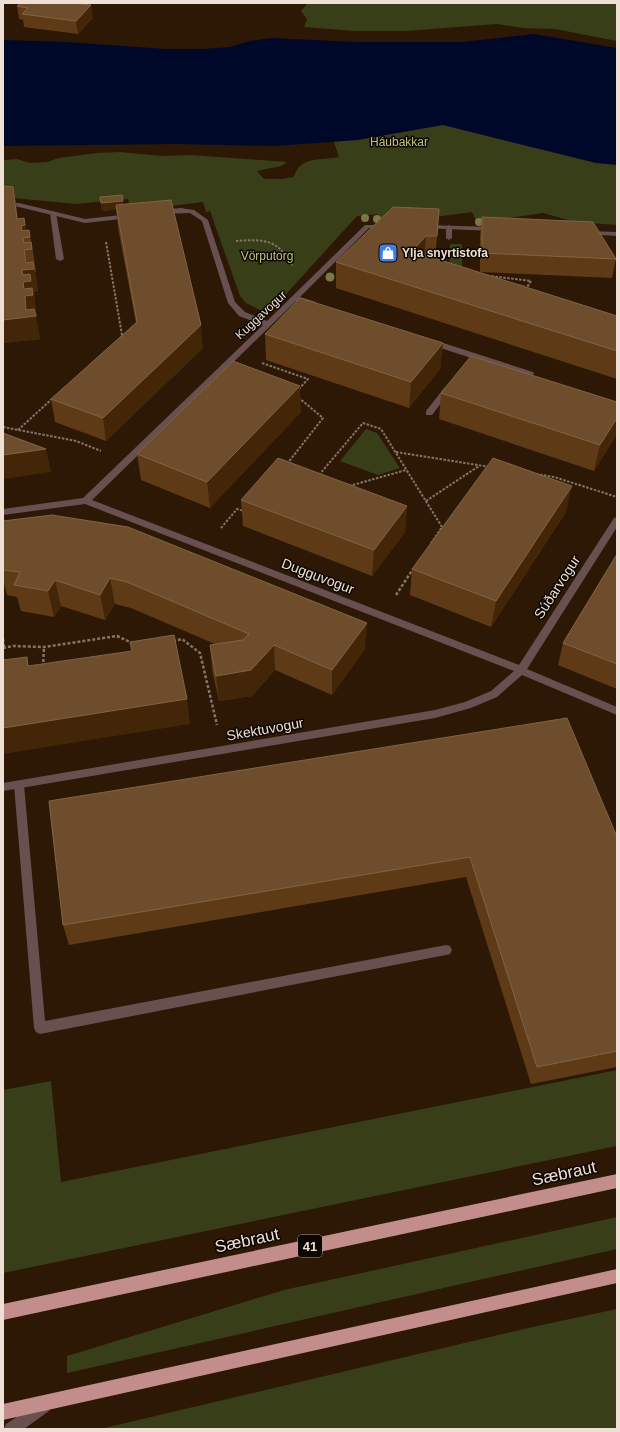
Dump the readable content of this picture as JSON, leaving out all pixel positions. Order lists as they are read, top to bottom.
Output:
{
  "streets": {
    "highway": ["Sæbraut", "41"],
    "street": [
      "Kuggavogur",
      "Dugguvogur",
      "Súðarvogur",
      "Skektuvogur"
    ]
  },
  "crossings": [
    ["Kuggavogur", "Dugguvogur"],
    ["Dugguvogur", "Súðarvogur"],
    ["Dugguvogur", "Skektuvogur"],
    ["Súðarvogur", "Skektuvogur"]
  ],
  "parks": ["Háubakkar", "Vörputorg"],
  "places": {
    "shop": ["Ylja snyrtistofa"]
  }
}
